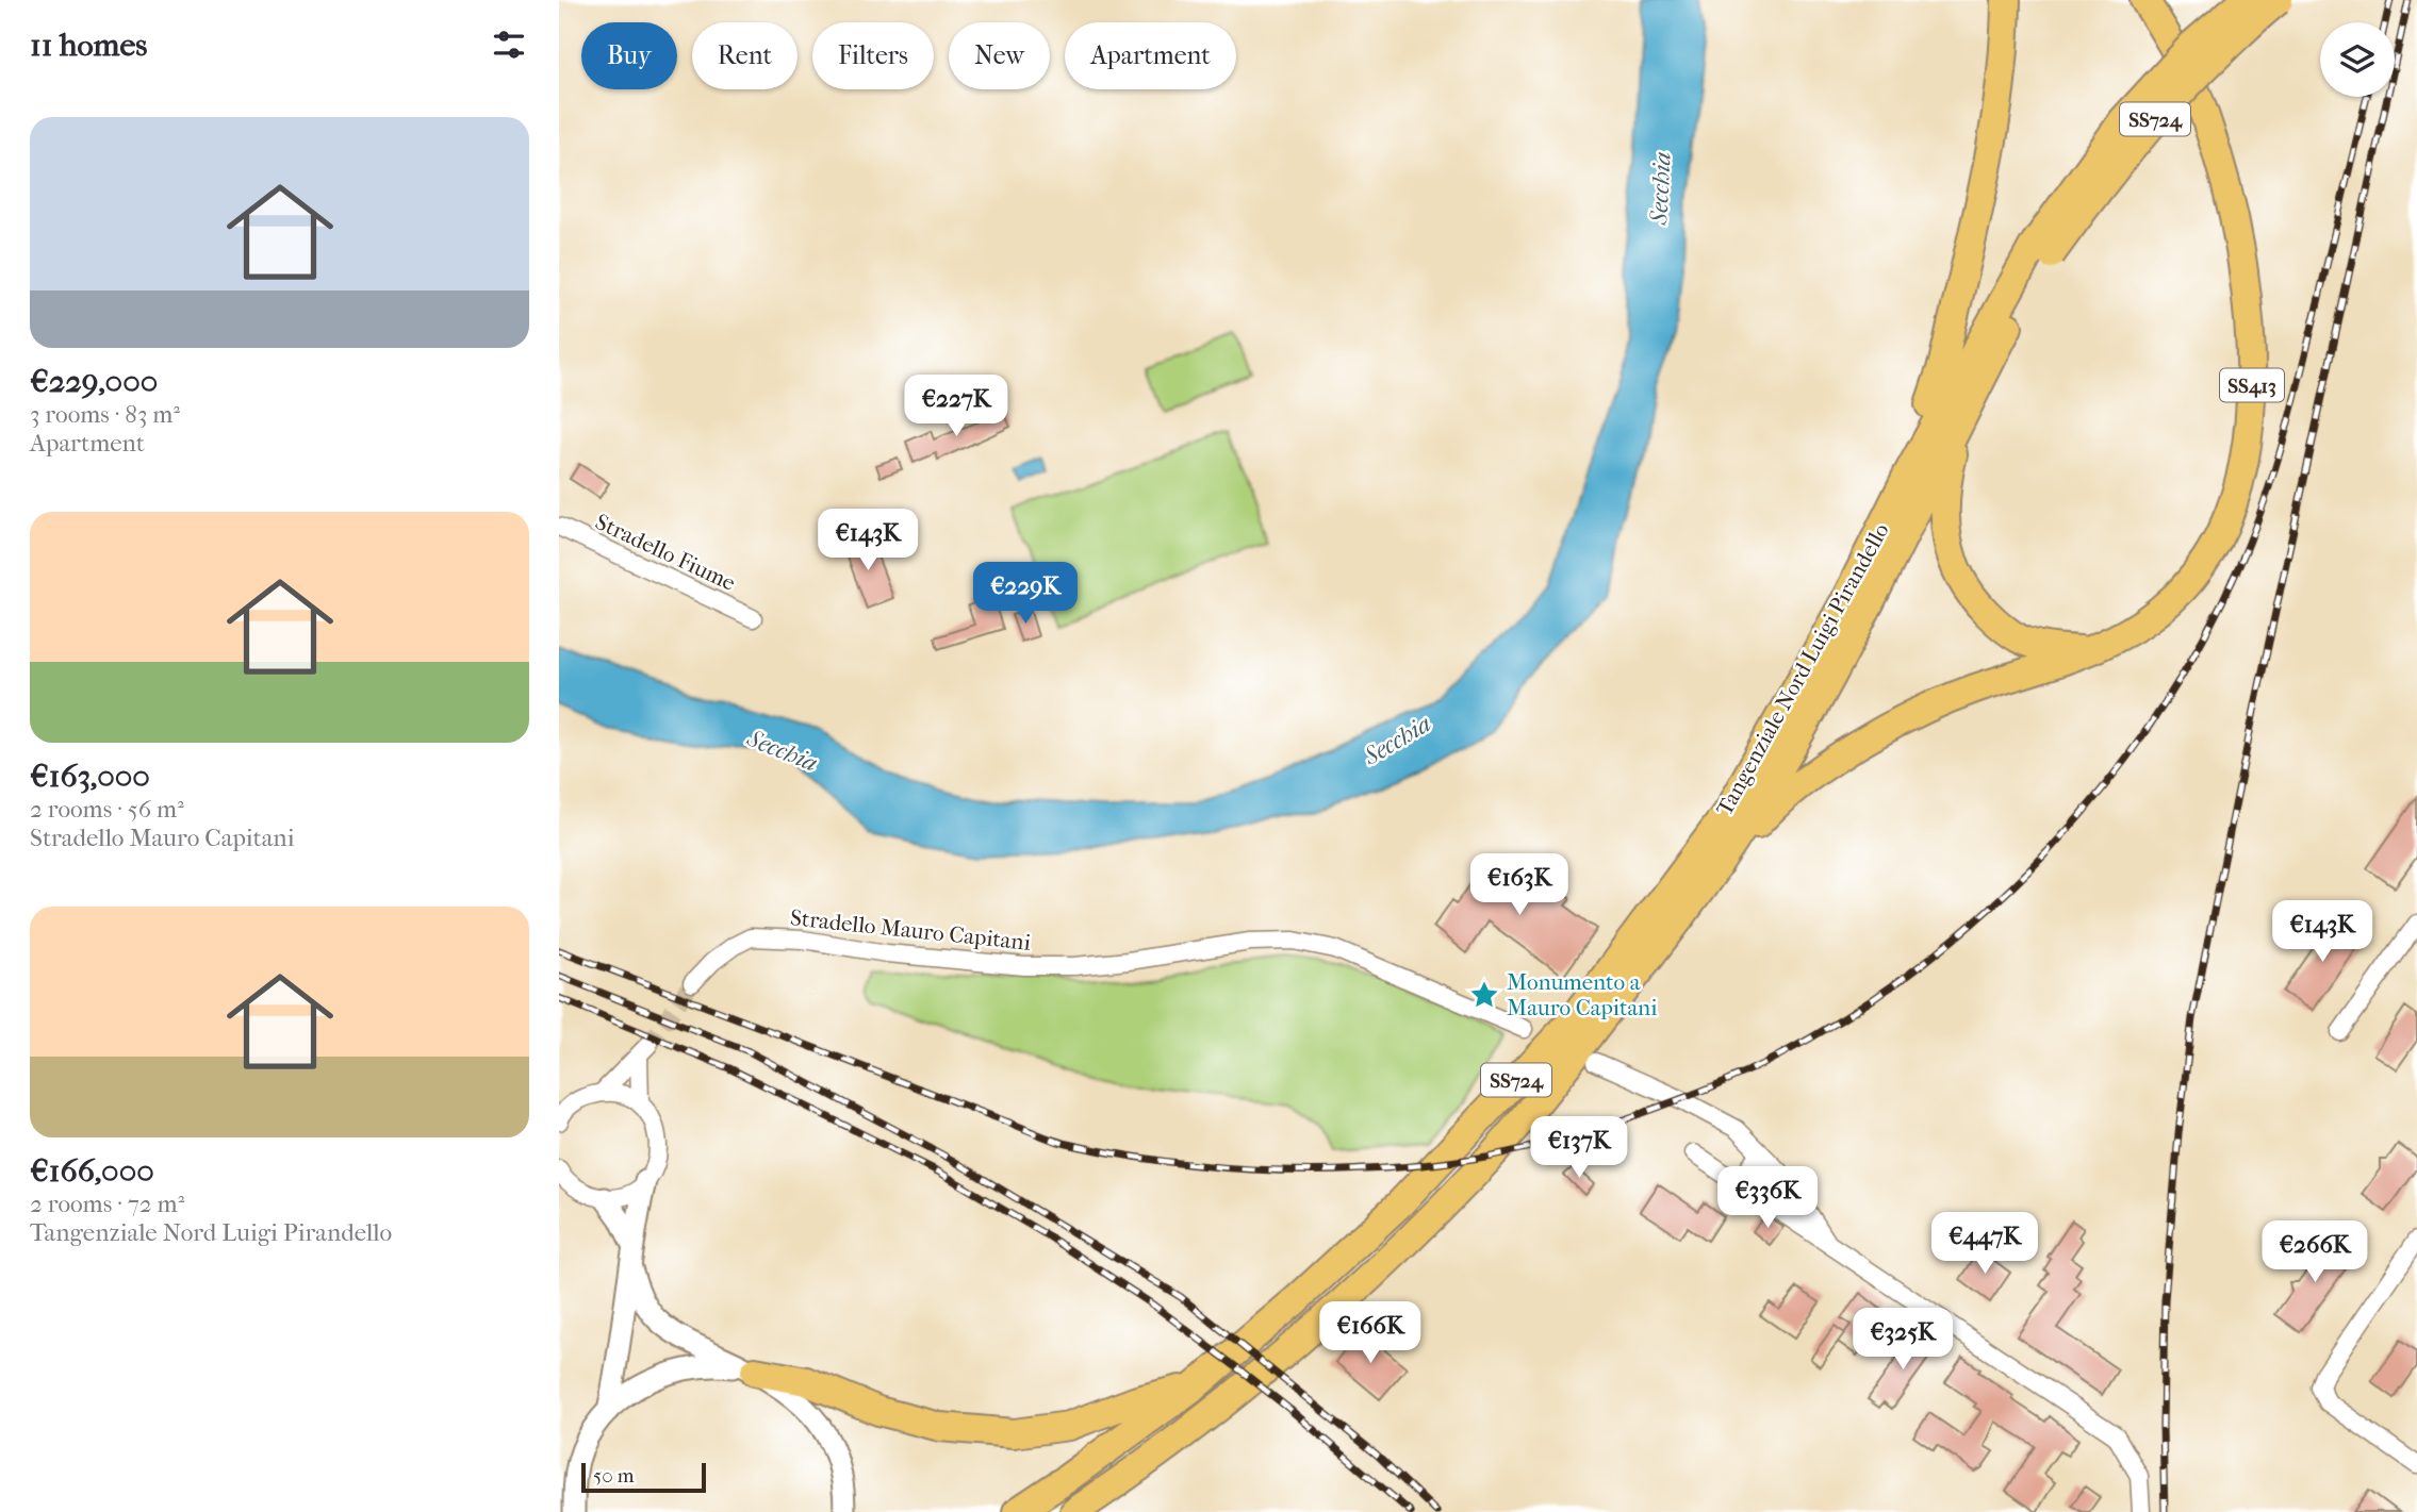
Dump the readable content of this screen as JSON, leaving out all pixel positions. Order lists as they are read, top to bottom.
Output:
{
  "streets": {
    "highway": ["SS724", "SS413", "Tangenziale Nord Luigi Pirandello"],
    "street": ["Stradello Fiume", "Stradello Mauro Capitani"]
  },
  "crossings": [
    ["SS413", "Tangenziale Nord Luigi Pirandello"]
  ],
  "water": ["Secchia"],
  "places": {
    "place": ["Monumento a Mauro Capitani"]
  },
  "scale_bar": "50 m",
  "page": {
    "heading": "11 homes",
    "chip": [
      "Buy",
      "Rent",
      "Filters",
      "New",
      "Apartment"
    ],
    "list": [
      {
        "name": "€229,000",
        "note": "3 rooms · 83 m² · Apartment"
      },
      {
        "name": "€163,000",
        "note": "2 rooms · 56 m² · Stradello Mauro Capitani"
      },
      {
        "name": "€166,000",
        "note": "2 rooms · 72 m² · Tangenziale Nord Luigi Pirandello"
      }
    ],
    "price": [
      "€227K",
      "€143K",
      "€229K",
      "€163K",
      "€143K",
      "€137K",
      "€336K",
      "€447K",
      "€266K",
      "€166K",
      "€325K"
    ],
    "scale": "50 m"
  }
}
